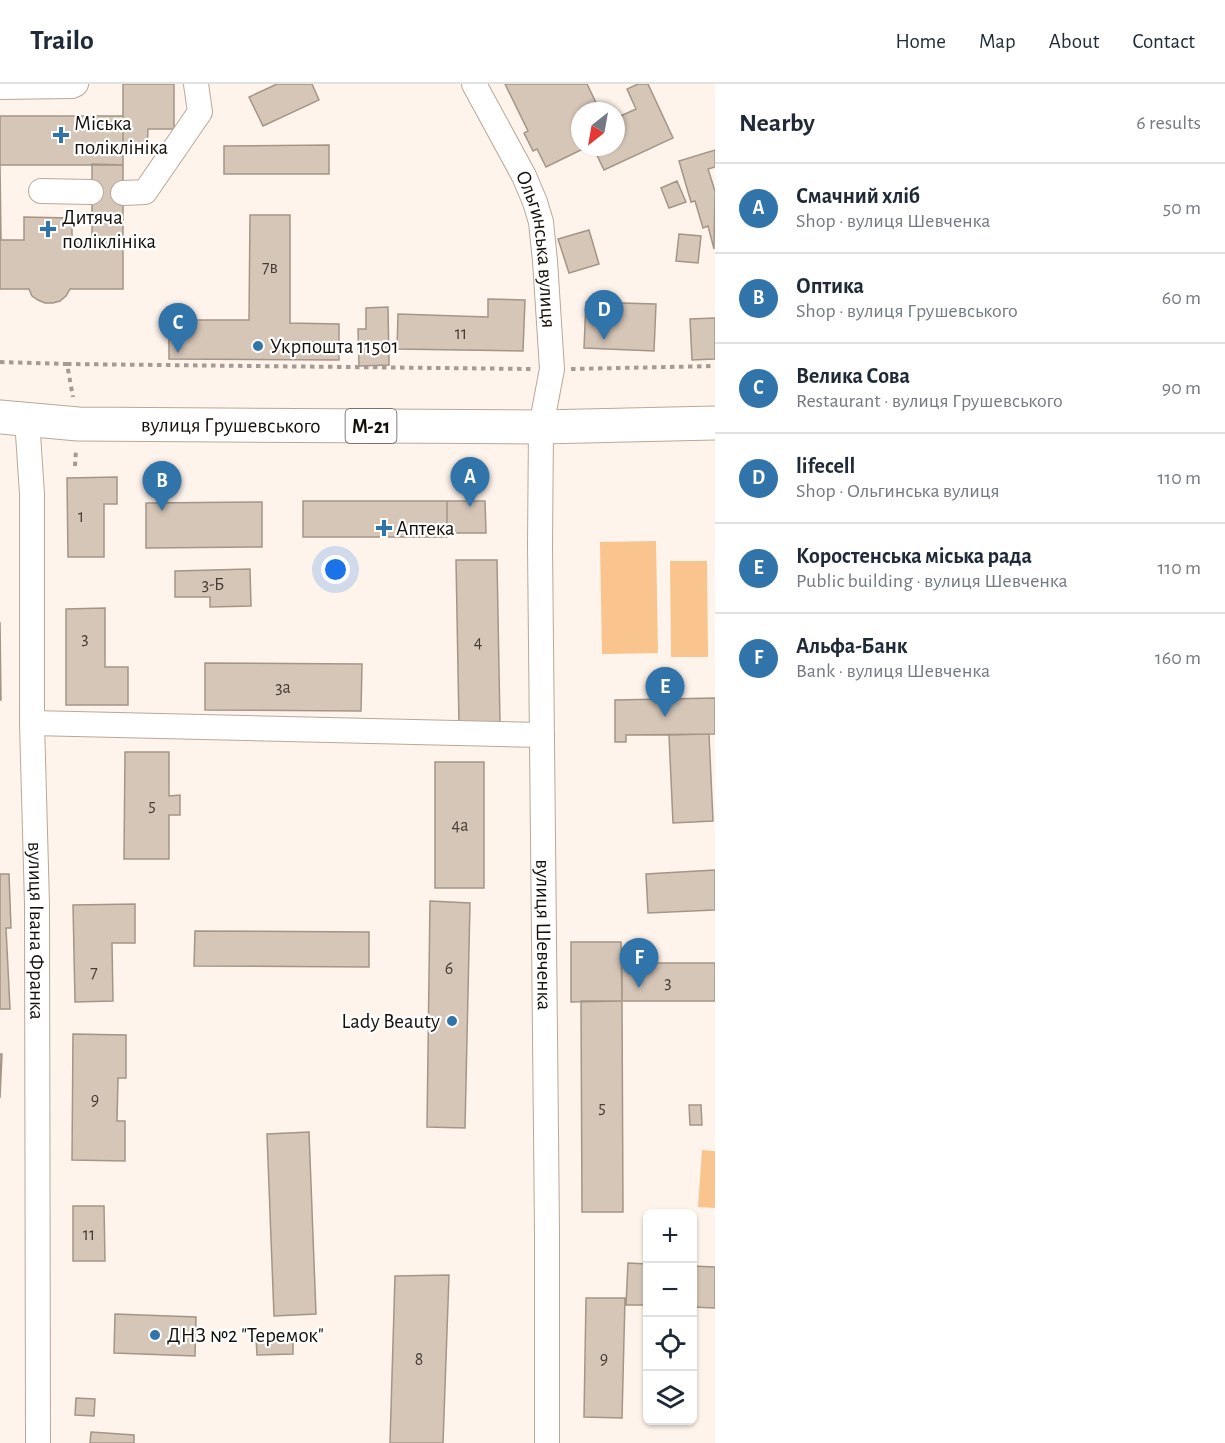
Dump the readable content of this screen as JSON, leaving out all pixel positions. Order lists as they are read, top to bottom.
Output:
{
  "streets": {
    "highway": ["вулиця Грушевського", "М-21"],
    "street": ["Ольгинська вулиця", "вулиця Івана Франка", "вулиця Шевченка"]
  },
  "crossings": [
    ["Ольгинська вулиця", "вулиця Грушевського"],
    ["Ольгинська вулиця", "вулиця Шевченка"],
    ["вулиця Грушевського", "вулиця Івана Франка"],
    ["вулиця Грушевського", "вулиця Шевченка"]
  ],
  "places": {
    "health": ["Міська поліклініка", "Дитяча поліклініка", "Аптека"],
    "other": ["Укрпошта 11501", "Lady Beauty", "ДНЗ №2 \"Теремок\""]
  },
  "house_numbers": [
    "7в",
    "11",
    "1",
    "3-Б",
    "3",
    "4",
    "3а",
    "5",
    "4a",
    "6",
    "7",
    "3",
    "9",
    "5",
    "11",
    "9",
    "8"
  ],
  "north": "bottom left",
  "page": {
    "header": "Trailo",
    "nav": [
      "Home",
      "Map",
      "About",
      "Contact"
    ],
    "heading": ["Nearby", "6 results"],
    "list": [
      {
        "mark": "A",
        "name": "Смачний хліб",
        "note": "Shop · вулиця Шевченка",
        "value": "50 m"
      },
      {
        "mark": "B",
        "name": "Оптика",
        "note": "Shop · вулиця Грушевського",
        "value": "60 m"
      },
      {
        "mark": "C",
        "name": "Велика Сова",
        "note": "Restaurant · вулиця Грушевського",
        "value": "90 m"
      },
      {
        "mark": "D",
        "name": "lifecell",
        "note": "Shop · Ольгинська вулиця",
        "value": "110 m"
      },
      {
        "mark": "E",
        "name": "Коростенська міська рада",
        "note": "Public building · вулиця Шевченка",
        "value": "110 m"
      },
      {
        "mark": "F",
        "name": "Альфа-Банк",
        "note": "Bank · вулиця Шевченка",
        "value": "160 m"
      }
    ],
    "pins": [
      "D",
      "C",
      "A",
      "B",
      "E",
      "F"
    ],
    "map_buttons": ["+", "−"]
  }
}
